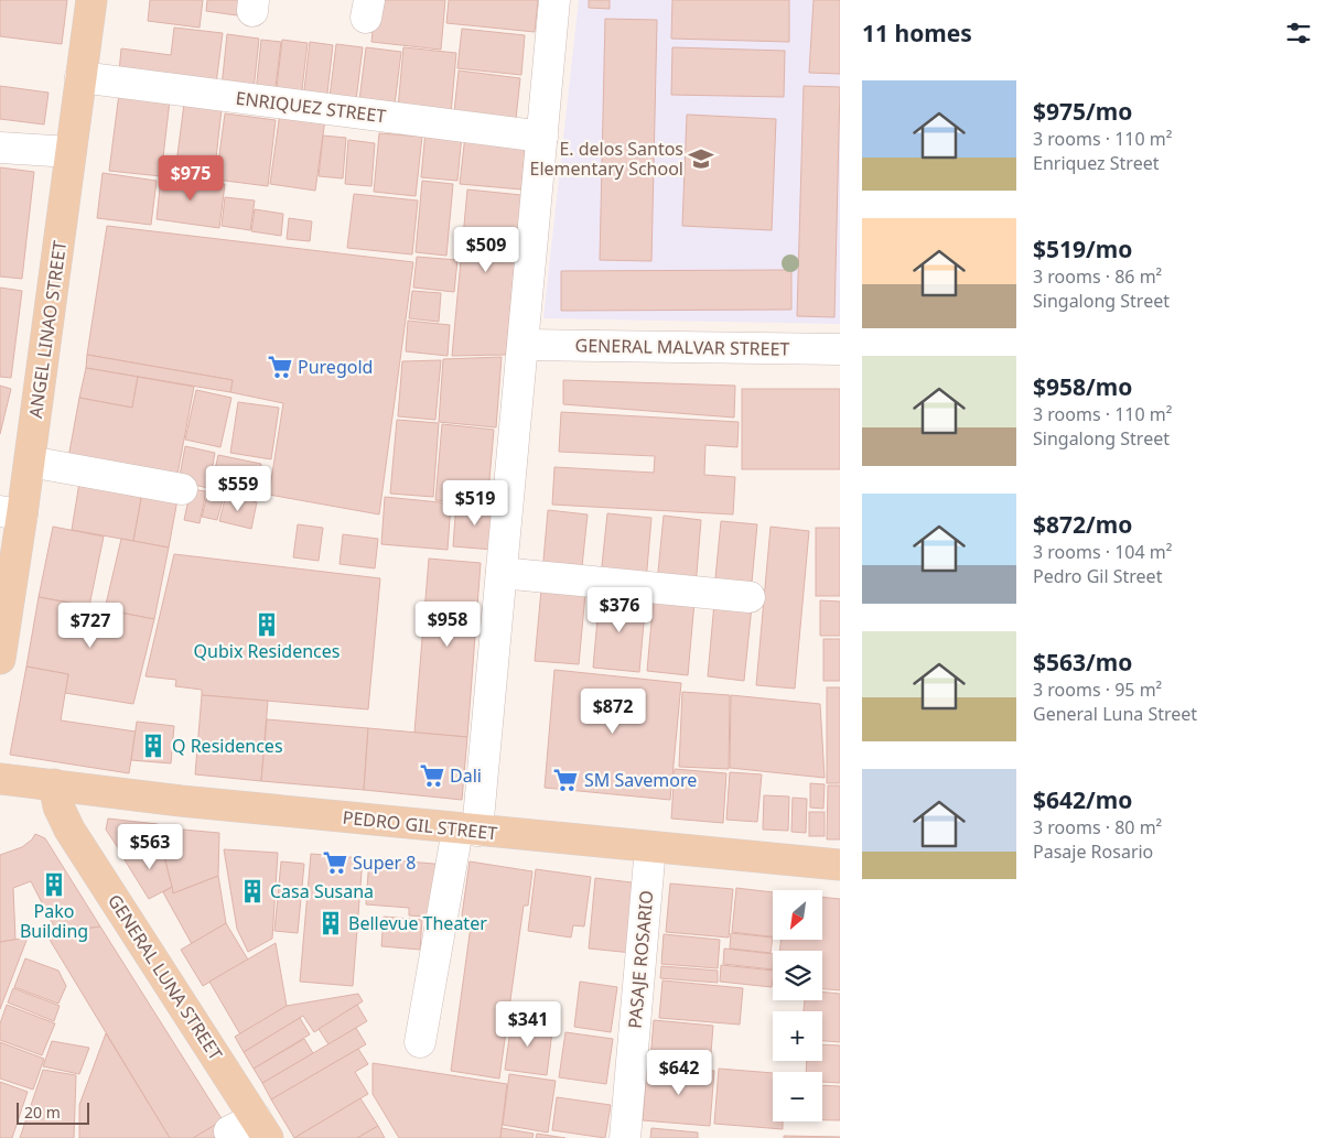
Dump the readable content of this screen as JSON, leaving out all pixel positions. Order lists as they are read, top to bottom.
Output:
{
  "streets": {
    "main road": ["ANGEL LINAO STREET", "PEDRO GIL STREET", "GENERAL LUNA STREET"],
    "street": ["ENRIQUEZ STREET", "GENERAL MALVAR STREET", "PASAJE ROSARIO"]
  },
  "crossings": [
    ["ENRIQUEZ STREET", "ANGEL LINAO STREET"],
    ["PEDRO GIL STREET", "PASAJE ROSARIO"],
    ["PEDRO GIL STREET", "GENERAL LUNA STREET"]
  ],
  "places": {
    "school or university": ["E. delos Santos Elementary School"],
    "supermarket": [
      "Puregold",
      "Dali",
      "SM Savemore",
      "Super 8"
    ],
    "building": [
      "Qubix Residences",
      "Q Residences",
      "Pako Building",
      "Casa Susana",
      "Bellevue Theater"
    ]
  },
  "scale_bar": "20 m",
  "north": "bottom left",
  "page": {
    "heading": "11 homes",
    "list": [
      {
        "name": "$975/mo",
        "note": "3 rooms · 110 m² · Enriquez Street"
      },
      {
        "name": "$519/mo",
        "note": "3 rooms · 86 m² · Singalong Street"
      },
      {
        "name": "$958/mo",
        "note": "3 rooms · 110 m² · Singalong Street"
      },
      {
        "name": "$872/mo",
        "note": "3 rooms · 104 m² · Pedro Gil Street"
      },
      {
        "name": "$563/mo",
        "note": "3 rooms · 95 m² · General Luna Street"
      },
      {
        "name": "$642/mo",
        "note": "3 rooms · 80 m² · Pasaje Rosario"
      }
    ],
    "price": [
      "$975",
      "$509",
      "$559",
      "$519",
      "$376",
      "$958",
      "$727",
      "$872",
      "$563",
      "$341",
      "$642"
    ],
    "map_buttons": ["+", "−"],
    "scale": "20 m"
  }
}
